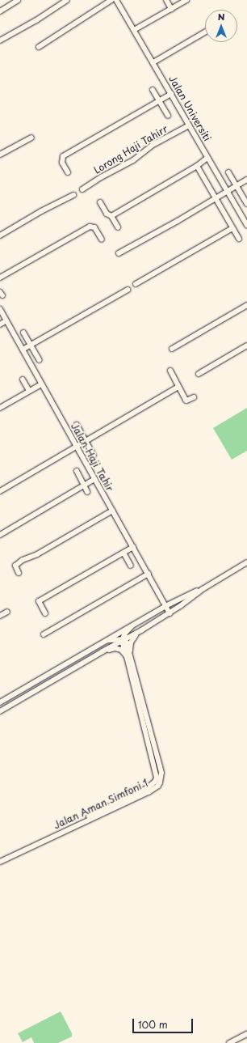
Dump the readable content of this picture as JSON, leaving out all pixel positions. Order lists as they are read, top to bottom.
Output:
{
  "streets": {
    "street": [
      "Jalan Universiti",
      "Lorong Haji Tahirr",
      "Jalan Haji Tahir",
      "Jalan Aman Simfoni 1"
    ]
  },
  "crossings": [
    ["Jalan Universiti", "Lorong Haji Tahirr"]
  ],
  "scale_bar": "100 m",
  "north": "top"
}
